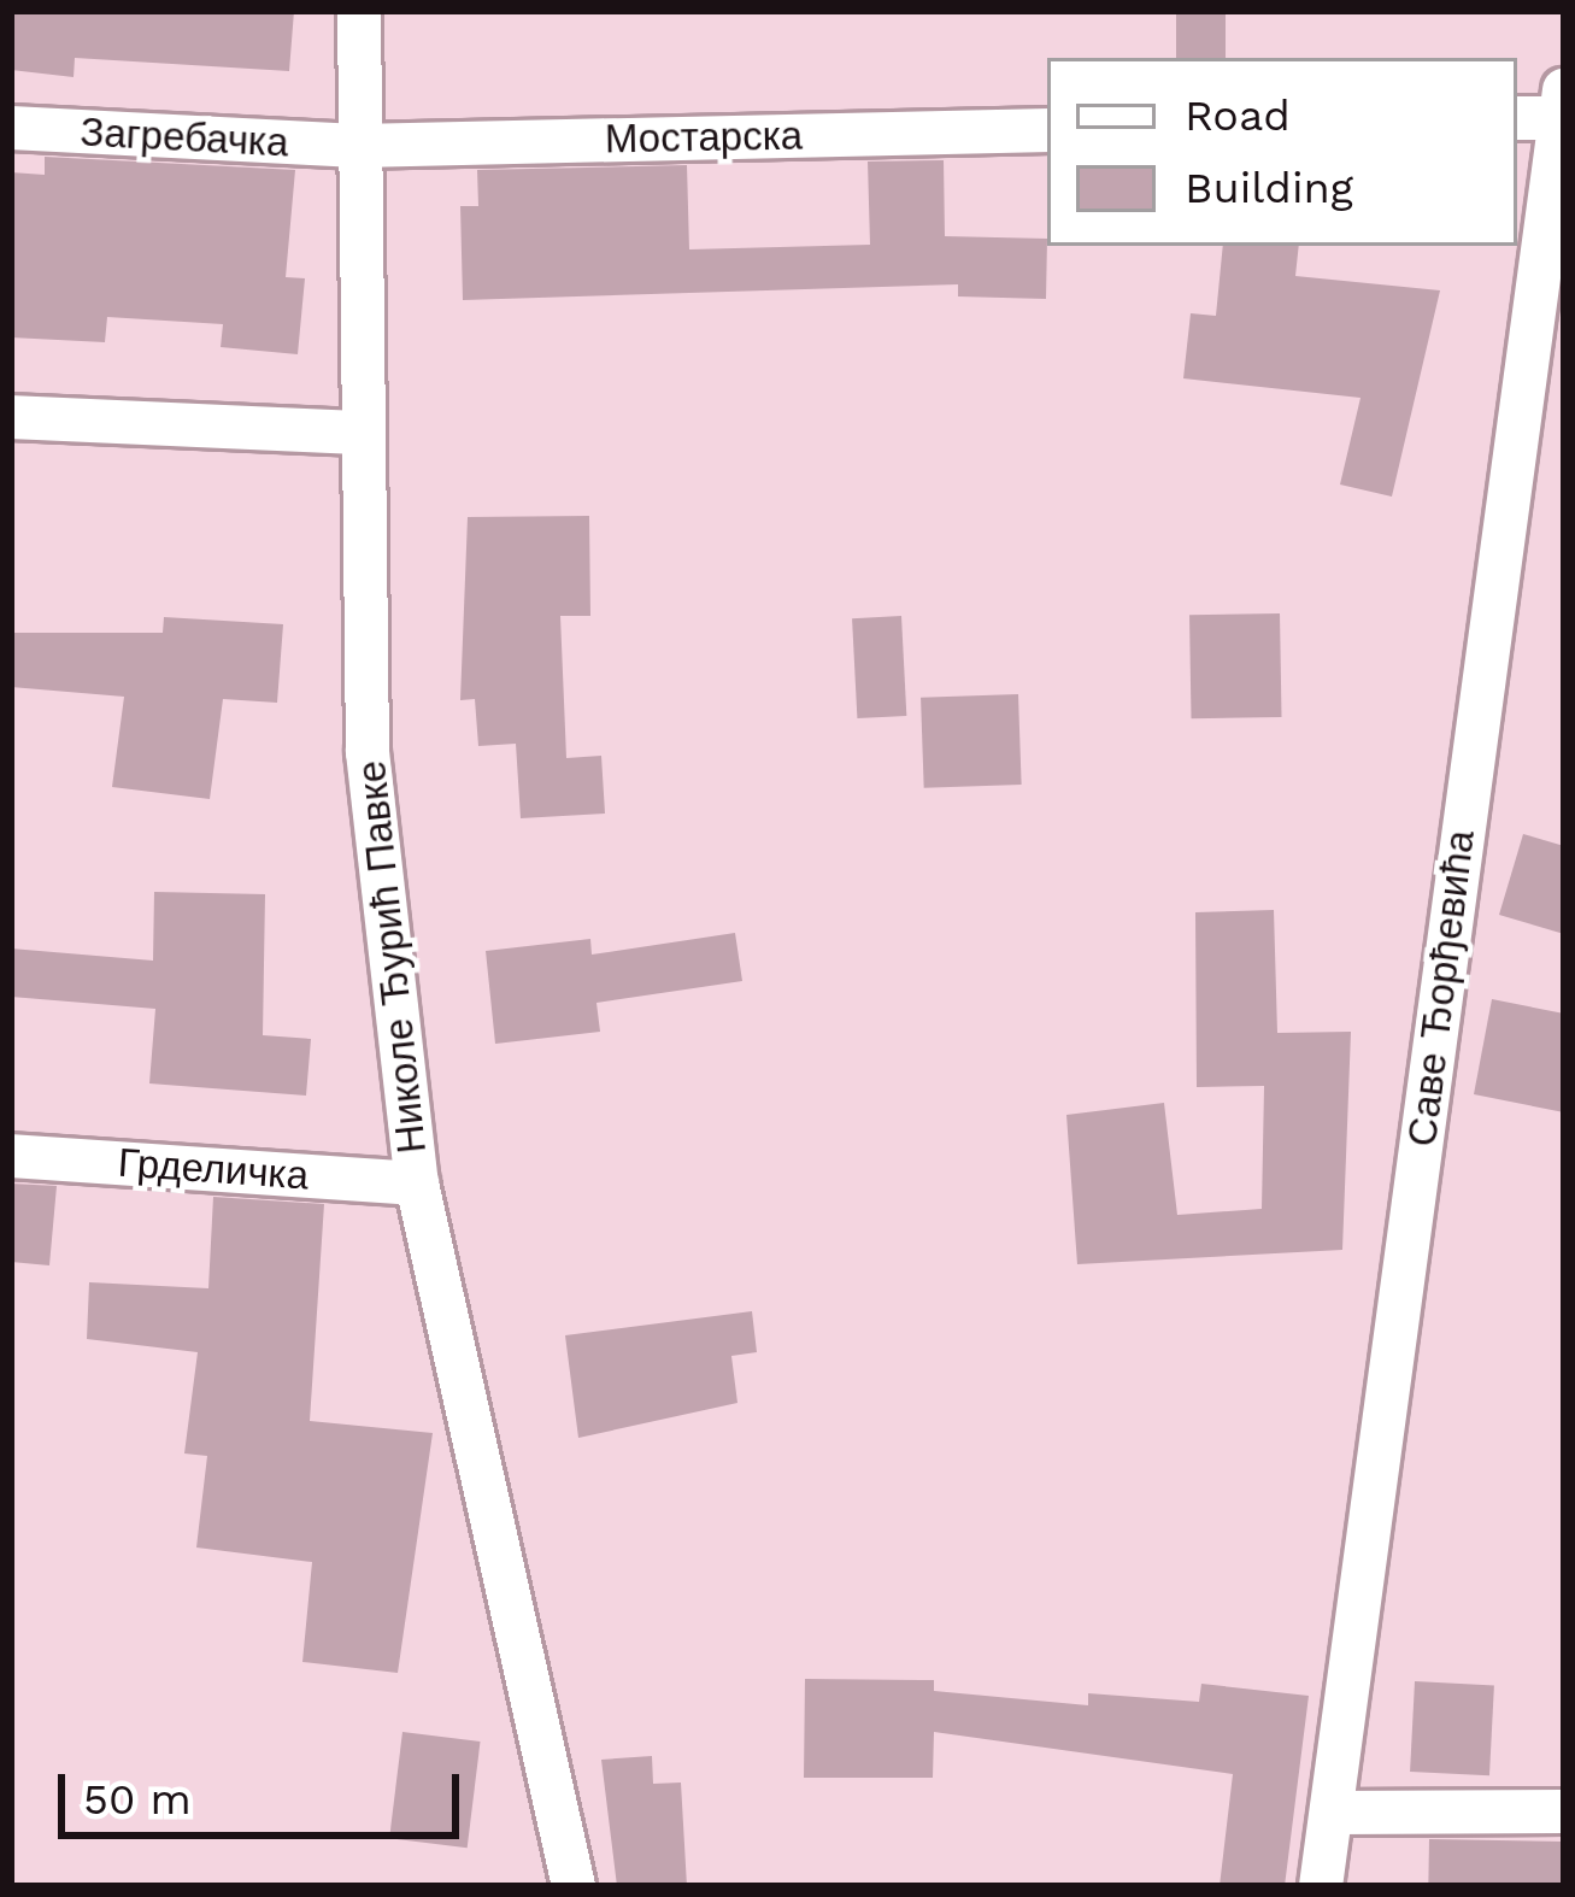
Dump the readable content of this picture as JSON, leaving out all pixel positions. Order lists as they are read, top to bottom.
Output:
{
  "streets": {
    "street": [
      "Загребачка",
      "Мостарска",
      "Николе Ђурић Павке",
      "Саве Ђорђевића",
      "Грделичка"
    ]
  },
  "crossings": [
    ["Загребачка", "Мостарска"],
    ["Загребачка", "Николе Ђурић Павке"],
    ["Мостарска", "Николе Ђурић Павке"],
    ["Николе Ђурић Павке", "Грделичка"]
  ],
  "legend": ["Road", "Building"],
  "scale_bar": "50 m"
}
